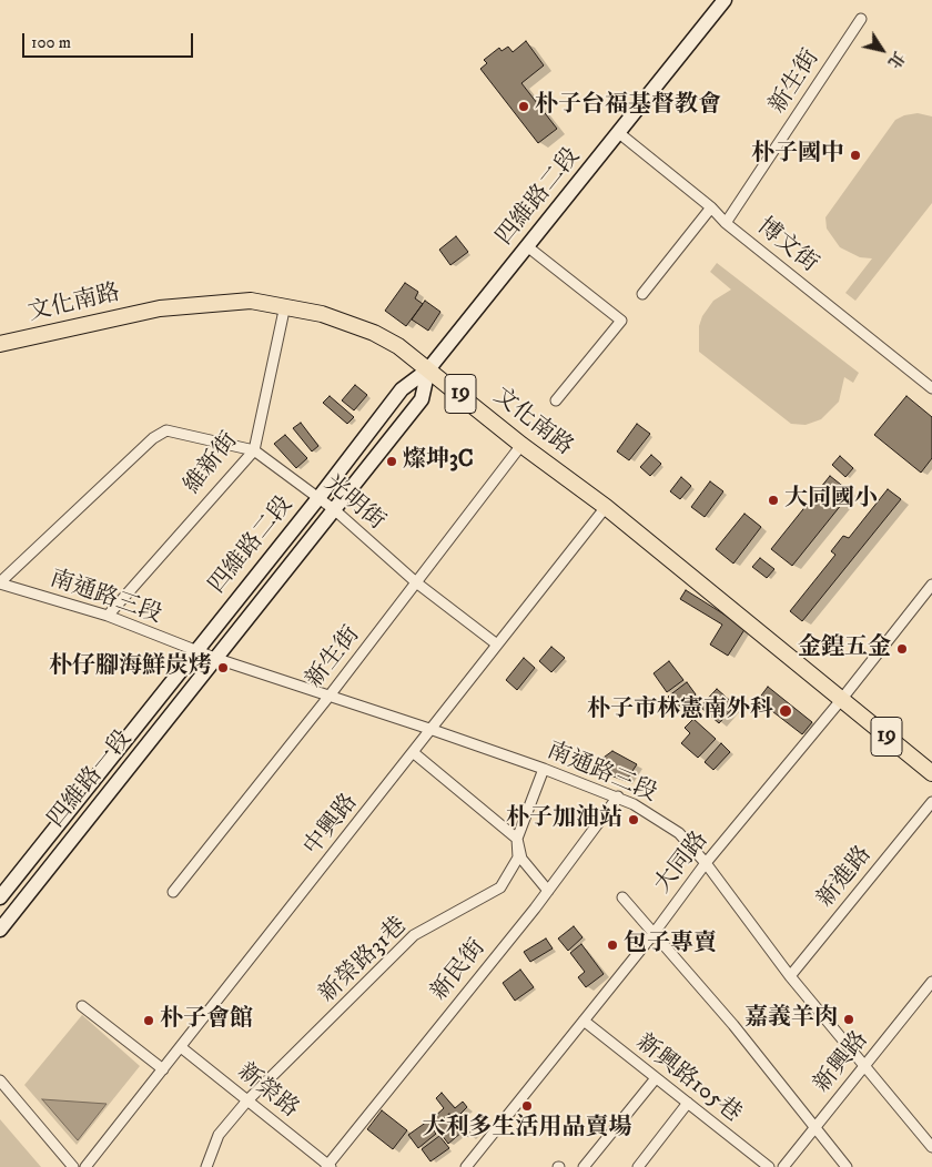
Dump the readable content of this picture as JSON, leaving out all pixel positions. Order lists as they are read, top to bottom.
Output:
{
  "streets": {
    "main road": ["文化南路", "19"],
    "street": [
      "新生街",
      "四維路二段",
      "博文街",
      "維新街",
      "光明街",
      "南通路三段",
      "四維路一段",
      "中興路",
      "大同路",
      "新進路",
      "新榮路31巷",
      "新民街",
      "新興路",
      "新興路105巷",
      "新榮路"
    ]
  },
  "crossings": [
    ["新生街", "博文街"],
    ["新生街", "文化南路"],
    ["新生街", "光明街"],
    ["新生街", "南通路三段"],
    ["四維路二段", "博文街"],
    ["四維路二段", "文化南路"],
    ["四維路二段", "光明街"],
    ["四維路二段", "南通路三段"],
    ["四維路二段", "四維路一段"],
    ["文化南路", "維新街"],
    ["文化南路", "中興路"],
    ["文化南路", "大同路"],
    ["維新街", "光明街"],
    ["維新街", "南通路三段"],
    ["光明街", "南通路三段"],
    ["光明街", "中興路"],
    ["南通路三段", "四維路一段"],
    ["南通路三段", "中興路"],
    ["南通路三段", "大同路"],
    ["南通路三段", "新進路"],
    ["南通路三段", "新榮路31巷"],
    ["南通路三段", "新民街"],
    ["南通路三段", "新興路"],
    ["中興路", "新榮路"],
    ["大同路", "新興路105巷"],
    ["新榮路31巷", "新榮路"],
    ["新民街", "新榮路"]
  ],
  "places": [
    "朴子台福基督教會",
    "朴子國中",
    "燦坤3C",
    "大同國小",
    "金鍠五金",
    "朴仔腳海鮮炭烤",
    "朴子市林憲南外科",
    "朴子加油站",
    "包子專賣",
    "嘉義羊肉",
    "朴子會館",
    "大利多生活用品賣場"
  ],
  "scale_bar": "100 m",
  "north": "bottom right"
}
